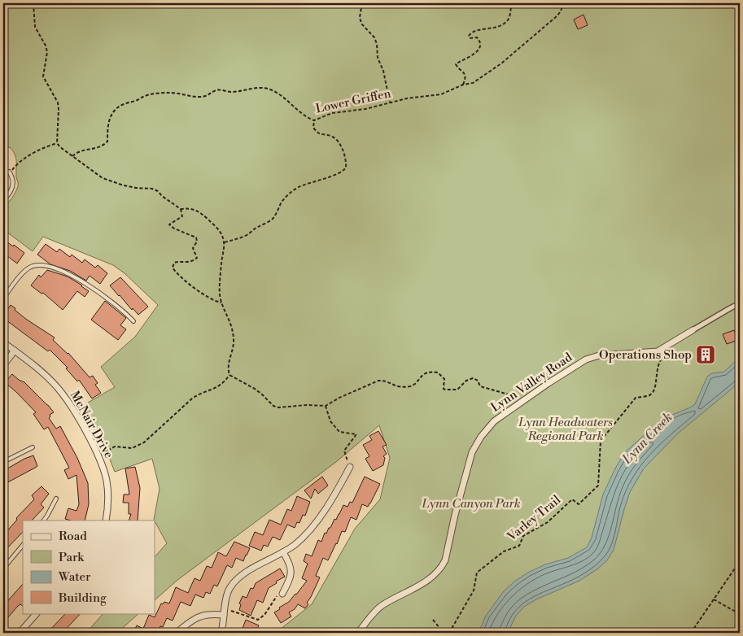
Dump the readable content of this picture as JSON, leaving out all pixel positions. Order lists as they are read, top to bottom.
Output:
{
  "streets": {
    "street": ["Lynn Valley Road", "McNair Drive"],
    "path": ["Lower Griffen", "Varley Trail"]
  },
  "crossings": [
    ["Lynn Valley Road", "Varley Trail"]
  ],
  "water": ["Lynn Creek"],
  "parks": ["Lynn Headwaters Regional Park", "Lynn Canyon Park"],
  "places": {
    "building": ["Operations Shop"]
  },
  "legend": [
    "Road",
    "Park",
    "Water",
    "Building"
  ]
}
